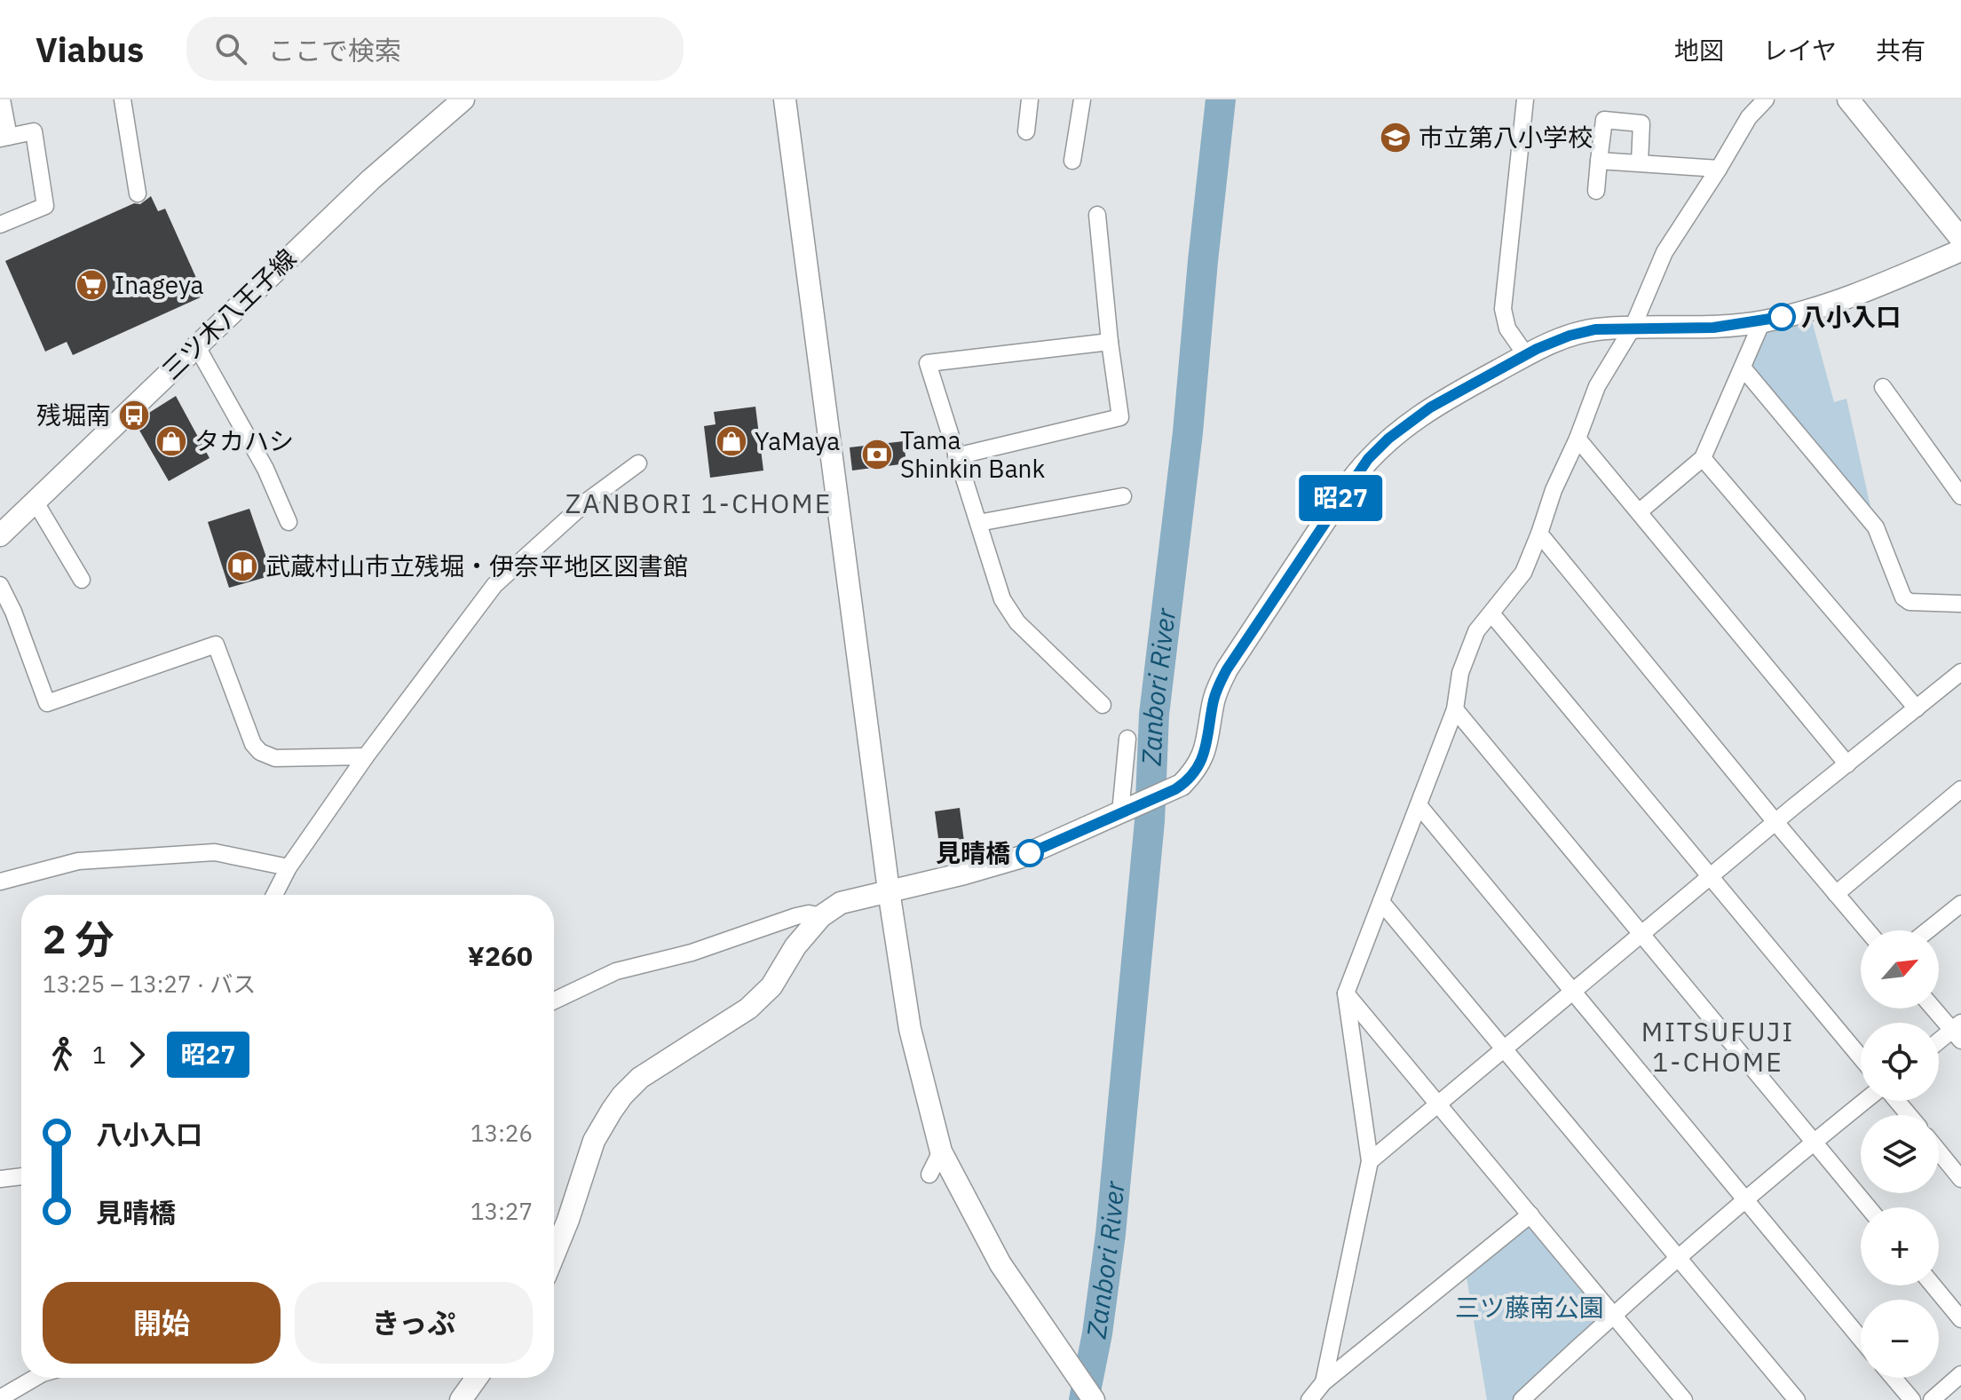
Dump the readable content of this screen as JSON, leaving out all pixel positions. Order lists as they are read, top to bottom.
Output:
{
  "streets": {
    "street": ["三ツ木八王子線"]
  },
  "districts": ["ZANBORI 1-CHOME", "MITSUFUJI 1-CHOME"],
  "water": ["Zanbori River"],
  "parks": ["三ツ藤南公園"],
  "places": {
    "school or university": ["市立第八小学校"],
    "supermarket": ["Inageya"],
    "other": ["八小入口", "見晴橋"],
    "bus stop": ["残堀南"],
    "shop": ["タカハシ", "YaMaya"],
    "bank": ["Tama Shinkin Bank"],
    "library": ["武蔵村山市立残堀・伊奈平地区図書館"]
  },
  "lines": ["bus line 昭27"],
  "north": "top right",
  "page": {
    "header": "Viabus",
    "search": "ここで検索",
    "nav": ["地図", "レイヤ", "共有"],
    "on_map": "昭27",
    "heading": ["2 分", "13:25 – 13:27 · バス", "¥260"],
    "map_buttons": ["+", "−"],
    "legs": ["1", "昭27"],
    "list": [
      {
        "name": "八小入口",
        "value": "13:26"
      },
      {
        "name": "見晴橋",
        "value": "13:27"
      }
    ],
    "buttons": ["開始", "きっぷ"]
  }
}
